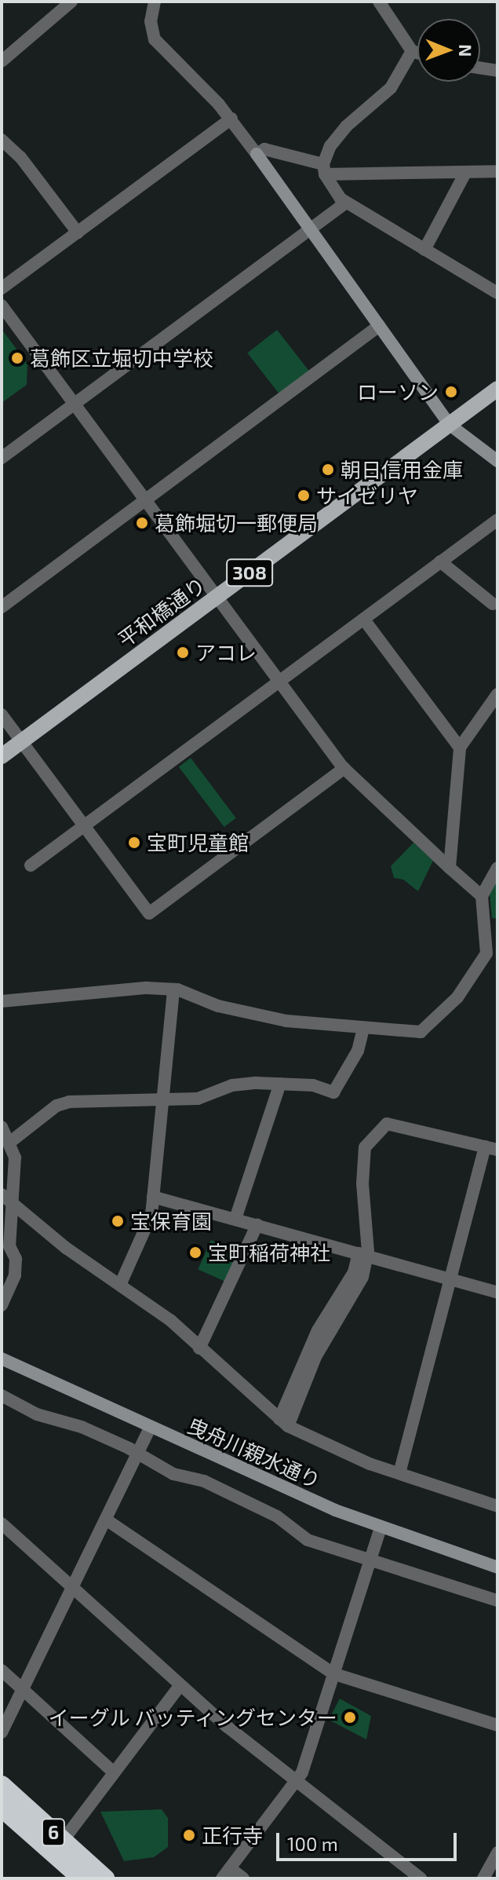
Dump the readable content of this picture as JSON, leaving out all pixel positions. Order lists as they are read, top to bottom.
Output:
{
  "streets": {
    "highway": ["6"],
    "main road": ["308", "平和橋通り"],
    "street": ["曳舟川親水通り"]
  },
  "places": [
    "葛飾区立堀切中学校",
    "ローソン",
    "朝日信用金庫",
    "サイゼリヤ",
    "葛飾堀切一郵便局",
    "アコレ",
    "宝町児童館",
    "宝保育園",
    "宝町稲荷神社",
    "イーグル バッティングセンター",
    "正行寺"
  ],
  "scale_bar": "100 m",
  "north": "right"
}
